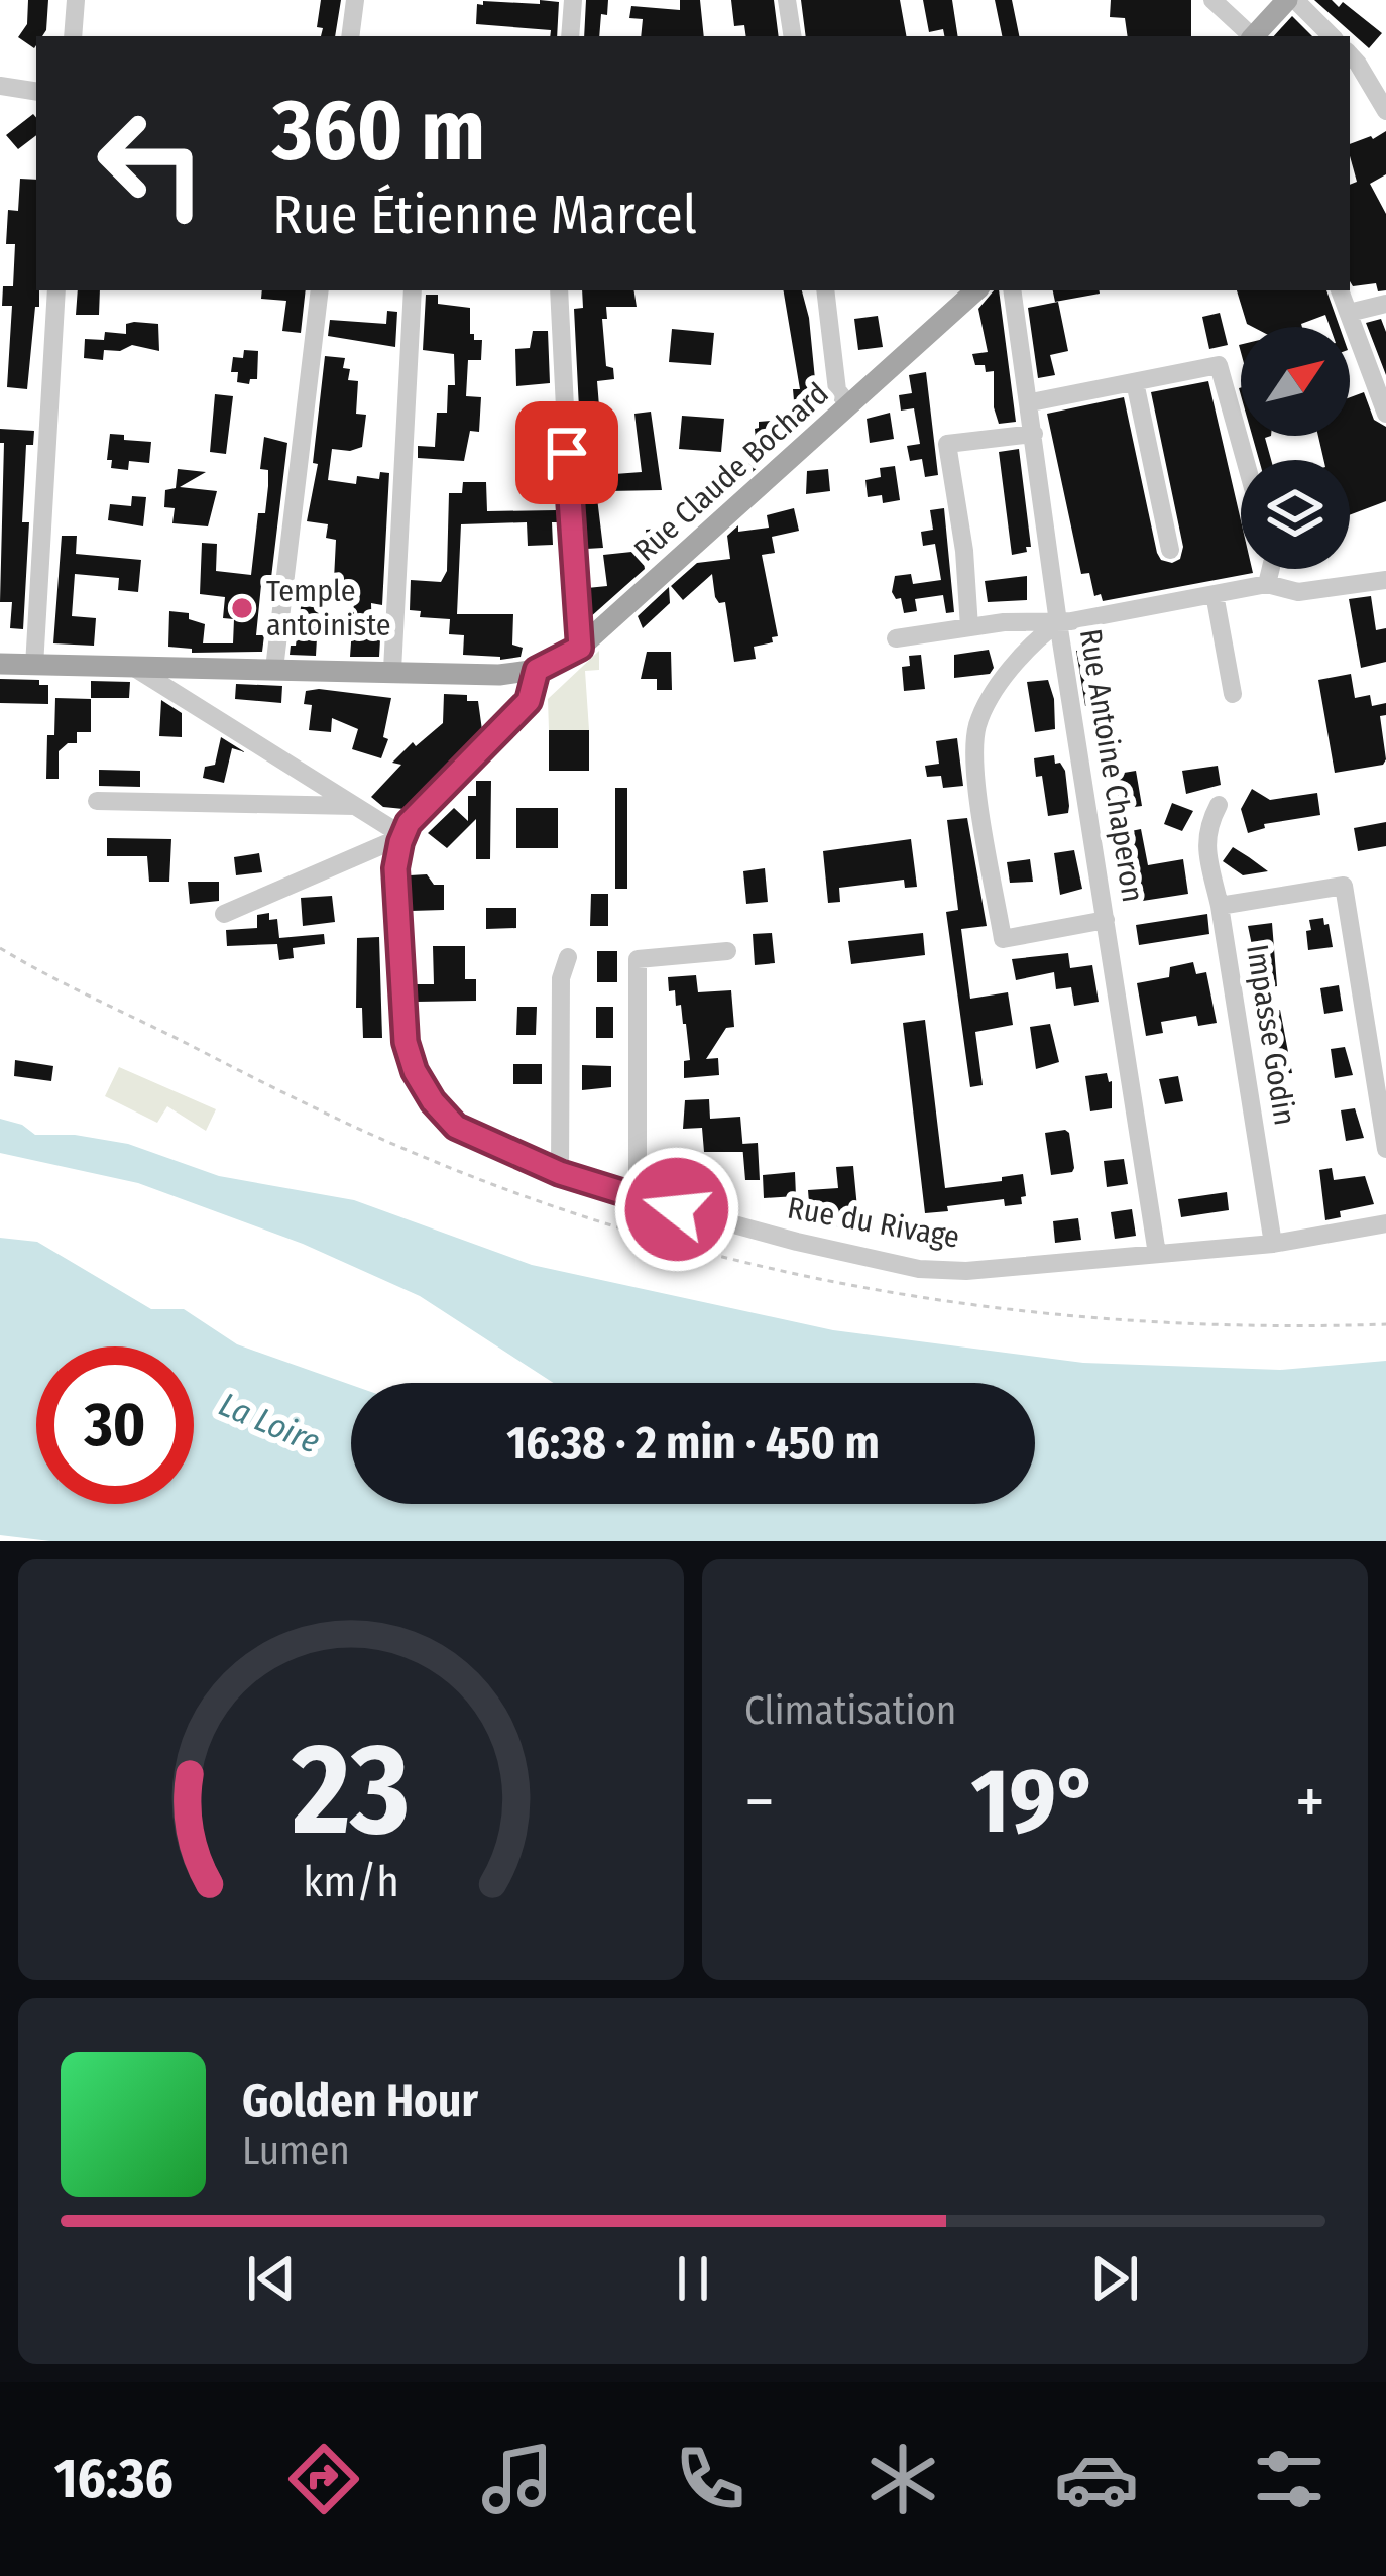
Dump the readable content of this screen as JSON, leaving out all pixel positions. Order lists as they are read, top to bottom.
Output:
{
  "streets": {
    "main road": ["Rue Claude Bochard"],
    "street": ["Rue Antoine Chaperon", "Impasse Godin", "Rue du Rivage"]
  },
  "crossings": [
    ["Rue Antoine Chaperon", "Rue du Rivage"],
    ["Impasse Godin", "Rue du Rivage"]
  ],
  "water": ["La Loire"],
  "places": ["Temple antoiniste"],
  "north": "top right",
  "page": {
    "turn": ["360 m", "Rue Étienne Marcel"],
    "limit": "30",
    "trip": "16:38 · 2 min · 450 m",
    "tile": "Climatisation",
    "heat": ["−", "19°", "+"],
    "song": ["Golden Hour", "Lumen"],
    "tabs": "16:36",
    "gauge": ["23", "km/h"]
  }
}
